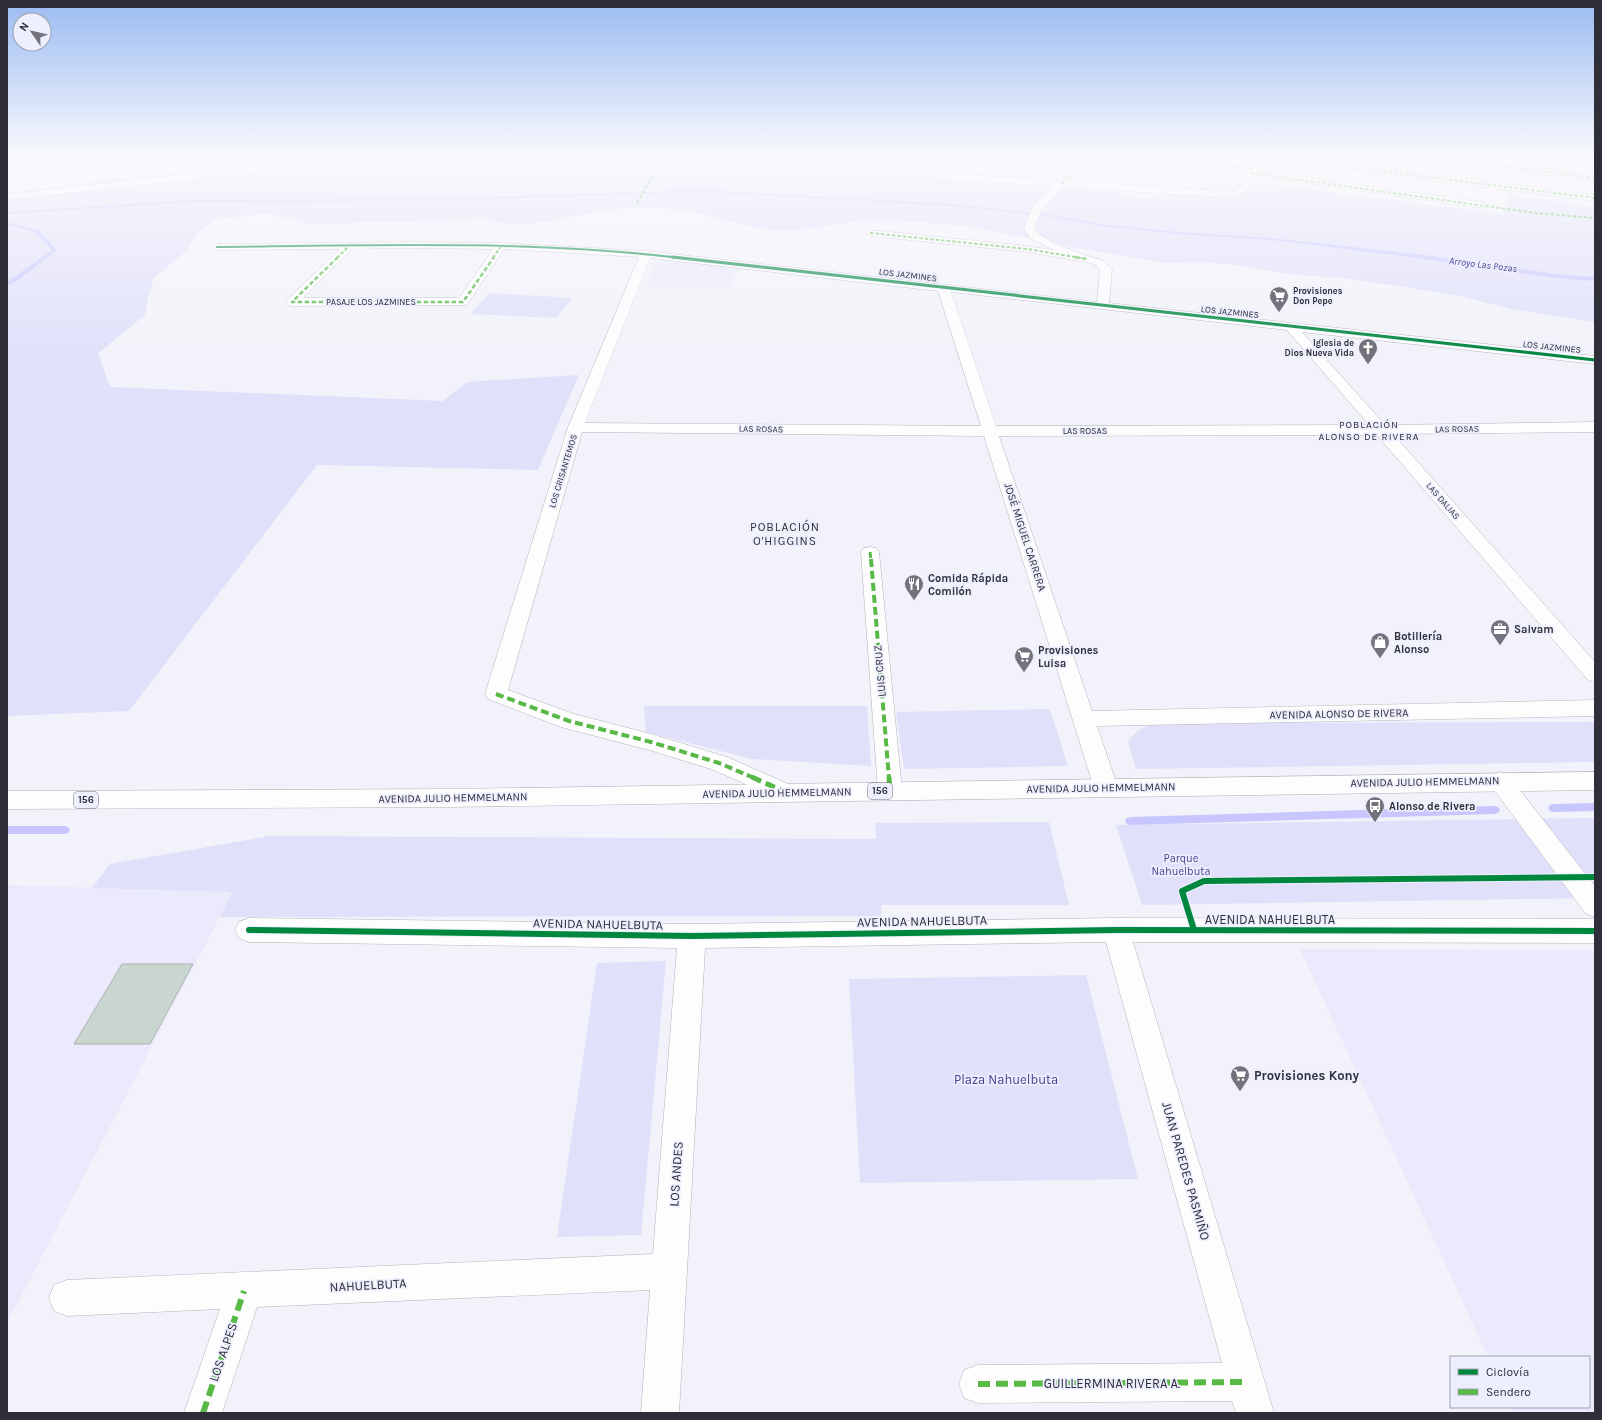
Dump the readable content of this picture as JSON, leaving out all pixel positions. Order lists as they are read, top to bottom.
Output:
{
  "streets": {
    "main road": [
      "LOS JAZMINES",
      "PASAJE LOS JAZMINES",
      "LAS ROSAS",
      "LOS CRISANTEMOS",
      "LAS DALIAS",
      "JOSÉ MIGUEL CARRERA",
      "LUIS CRUZ",
      "AVENIDA ALONSO DE RIVERA",
      "AVENIDA JULIO HEMMELMANN",
      "156",
      "AVENIDA NAHUELBUTA",
      "JUAN PAREDES PASMIÑO",
      "LOS ANDES",
      "NAHUELBUTA",
      "LOS ALPES",
      "GUILLERMINA RIVERA A."
    ]
  },
  "crossings": [
    ["LOS JAZMINES", "PASAJE LOS JAZMINES"],
    ["LOS JAZMINES", "LOS CRISANTEMOS"],
    ["LOS JAZMINES", "LAS DALIAS"],
    ["LOS JAZMINES", "JOSÉ MIGUEL CARRERA"],
    ["LAS ROSAS", "LOS CRISANTEMOS"],
    ["LAS ROSAS", "LAS DALIAS"],
    ["LAS ROSAS", "JOSÉ MIGUEL CARRERA"],
    ["LOS CRISANTEMOS", "AVENIDA JULIO HEMMELMANN"],
    ["JOSÉ MIGUEL CARRERA", "AVENIDA ALONSO DE RIVERA"],
    ["JOSÉ MIGUEL CARRERA", "AVENIDA JULIO HEMMELMANN"],
    ["LUIS CRUZ", "AVENIDA JULIO HEMMELMANN"],
    ["AVENIDA NAHUELBUTA", "JUAN PAREDES PASMIÑO"],
    ["AVENIDA NAHUELBUTA", "LOS ANDES"],
    ["JUAN PAREDES PASMIÑO", "GUILLERMINA RIVERA A."],
    ["LOS ANDES", "NAHUELBUTA"],
    ["NAHUELBUTA", "LOS ALPES"]
  ],
  "districts": ["POBLACIÓN ALONSO DE RIVERA", "POBLACIÓN O'HIGGINS"],
  "water": ["Arroyo Las Pozas"],
  "parks": ["Parque Nahuelbuta", "Plaza Nahuelbuta"],
  "places": {
    "supermarket": ["Provisiones Don Pepe", "Provisiones Luisa", "Provisiones Kony"],
    "church": ["Iglesia de Dios Nueva Vida"],
    "restaurant": ["Comida Rápida Comilón"],
    "office": ["Saivam"],
    "shop": ["Botillería Alonso"],
    "bus stop": ["Alonso de Rivera"]
  },
  "legend": ["Ciclovía", "Sendero"],
  "north": "top left"
}
